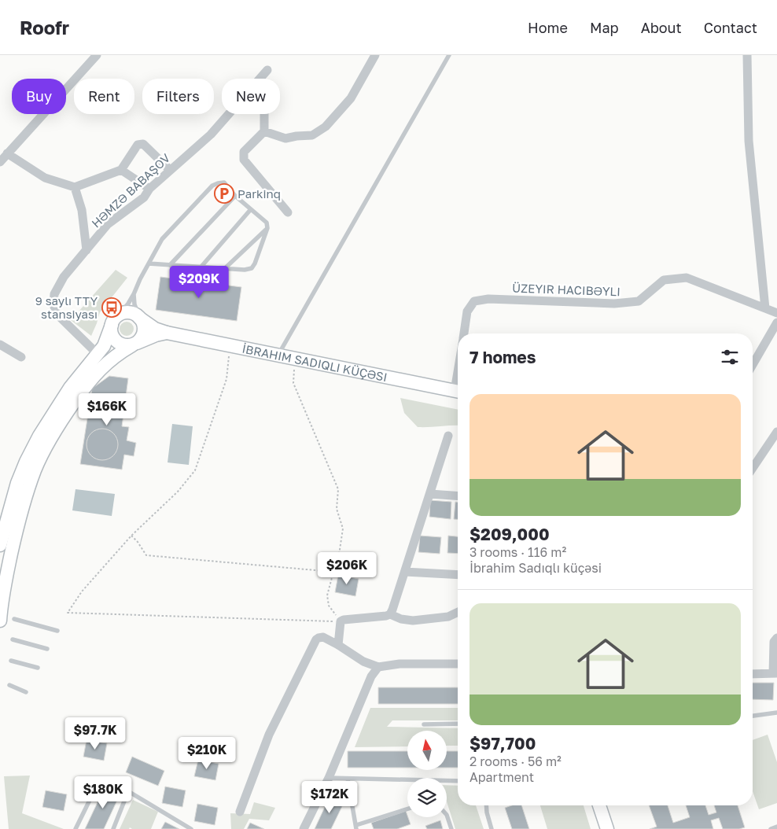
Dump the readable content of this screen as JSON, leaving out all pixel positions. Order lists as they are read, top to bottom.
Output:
{
  "streets": {
    "street": ["HƏMZƏ BABAŞOV"]
  },
  "places": {
    "parking": ["Parkinq"],
    "bus stop": ["9 saylı TTY stansiyası"]
  },
  "north": "top",
  "page": {
    "header": "Roofr",
    "nav": [
      "Home",
      "Map",
      "About",
      "Contact"
    ],
    "chip": [
      "Buy",
      "Rent",
      "Filters",
      "New"
    ],
    "price": [
      "$209K",
      "$166K",
      "$206K",
      "$97.7K",
      "$210K",
      "$180K",
      "$172K"
    ],
    "heading": "7 homes",
    "list": [
      {
        "name": "$209,000",
        "note": "3 rooms · 116 m² · İbrahim Sadıqlı küçəsi"
      },
      {
        "name": "$97,700",
        "note": "2 rooms · 56 m² · Apartment"
      }
    ]
  }
}
